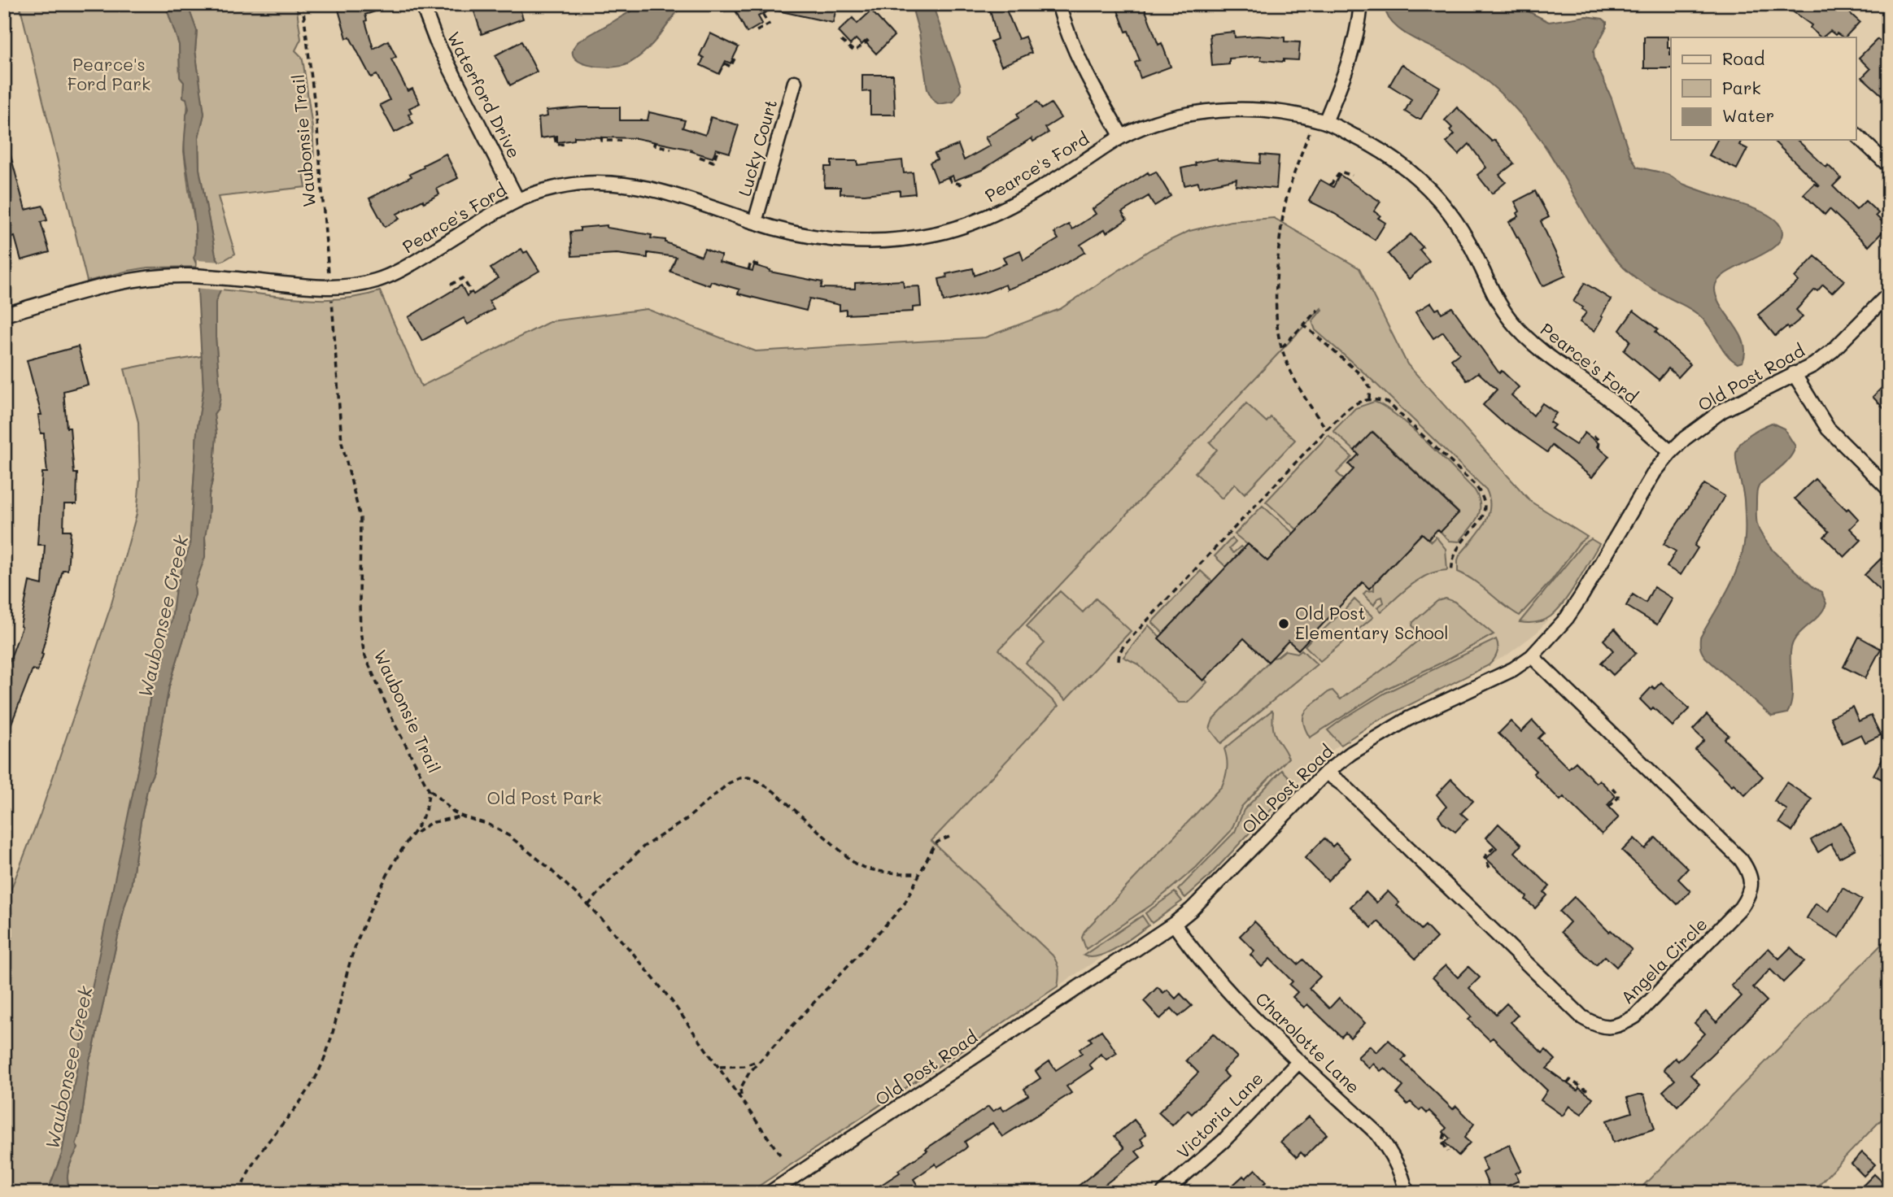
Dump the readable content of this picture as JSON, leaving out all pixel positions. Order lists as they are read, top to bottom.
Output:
{
  "streets": {
    "street": [
      "Waterford Drive",
      "Lucky Court",
      "Pearce's Ford",
      "Old Post Road",
      "Angela Circle",
      "Charolotte Lane",
      "Victoria Lane"
    ],
    "path": ["Waubonsie Trail"]
  },
  "crossings": [
    ["Waterford Drive", "Pearce's Ford"],
    ["Lucky Court", "Pearce's Ford"],
    ["Pearce's Ford", "Old Post Road"],
    ["Old Post Road", "Angela Circle"],
    ["Old Post Road", "Charolotte Lane"],
    ["Charolotte Lane", "Victoria Lane"]
  ],
  "water": ["Waubonsee Creek"],
  "parks": ["Pearce's Ford Park", "Old Post Park"],
  "places": ["Old Post Elementary School"],
  "legend": ["Road", "Park", "Water"]
}
